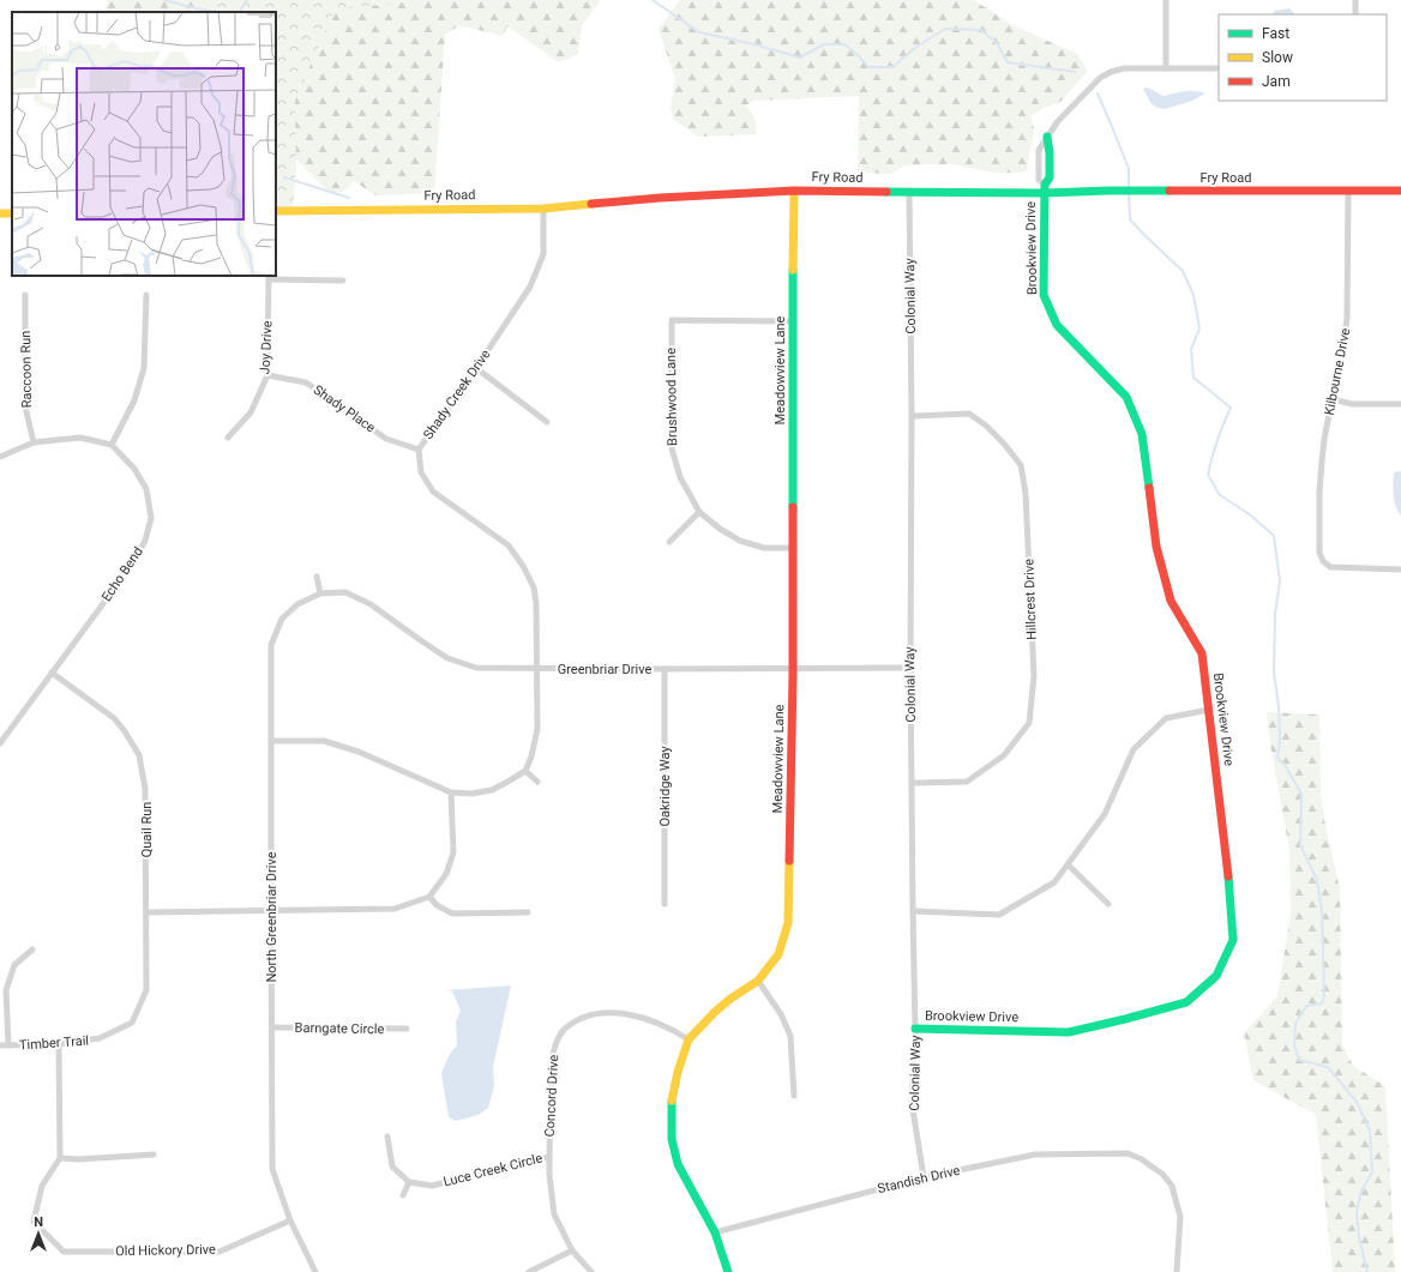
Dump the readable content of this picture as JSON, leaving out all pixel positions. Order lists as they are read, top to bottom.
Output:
{
  "streets": {
    "street": [
      "Fry Road",
      "Brookview Drive",
      "Colonial Way",
      "Joy Drive",
      "Raccoon Run",
      "Meadowview Lane",
      "Kilbourne Drive",
      "Shady Creek Drive",
      "Brushwood Lane",
      "Shady Place",
      "Echo Bend",
      "Hillcrest Drive",
      "Greenbriar Drive",
      "Oakridge Way",
      "Quail Run",
      "North Greenbriar Drive",
      "Barngate Circle",
      "Timber Trail",
      "Concord Drive",
      "Luce Creek Circle",
      "Standish Drive",
      "Old Hickory Drive"
    ]
  },
  "crossings": [
    ["Fry Road", "Brookview Drive"],
    ["Fry Road", "Colonial Way"],
    ["Fry Road", "Meadowview Lane"],
    ["Fry Road", "Kilbourne Drive"],
    ["Fry Road", "Shady Creek Drive"],
    ["Brookview Drive", "Colonial Way"],
    ["Colonial Way", "Hillcrest Drive"],
    ["Colonial Way", "Greenbriar Drive"],
    ["Colonial Way", "Standish Drive"],
    ["Joy Drive", "Shady Place"],
    ["Meadowview Lane", "Brushwood Lane"],
    ["Meadowview Lane", "Greenbriar Drive"],
    ["Meadowview Lane", "Concord Drive"],
    ["Meadowview Lane", "Standish Drive"],
    ["Shady Creek Drive", "Shady Place"],
    ["Shady Creek Drive", "Greenbriar Drive"],
    ["Echo Bend", "Quail Run"],
    ["Greenbriar Drive", "Oakridge Way"],
    ["Greenbriar Drive", "North Greenbriar Drive"],
    ["Quail Run", "Timber Trail"],
    ["North Greenbriar Drive", "Barngate Circle"],
    ["North Greenbriar Drive", "Old Hickory Drive"],
    ["Concord Drive", "Luce Creek Circle"]
  ],
  "legend": ["Fast", "Slow", "Jam"],
  "north": "top"
}
